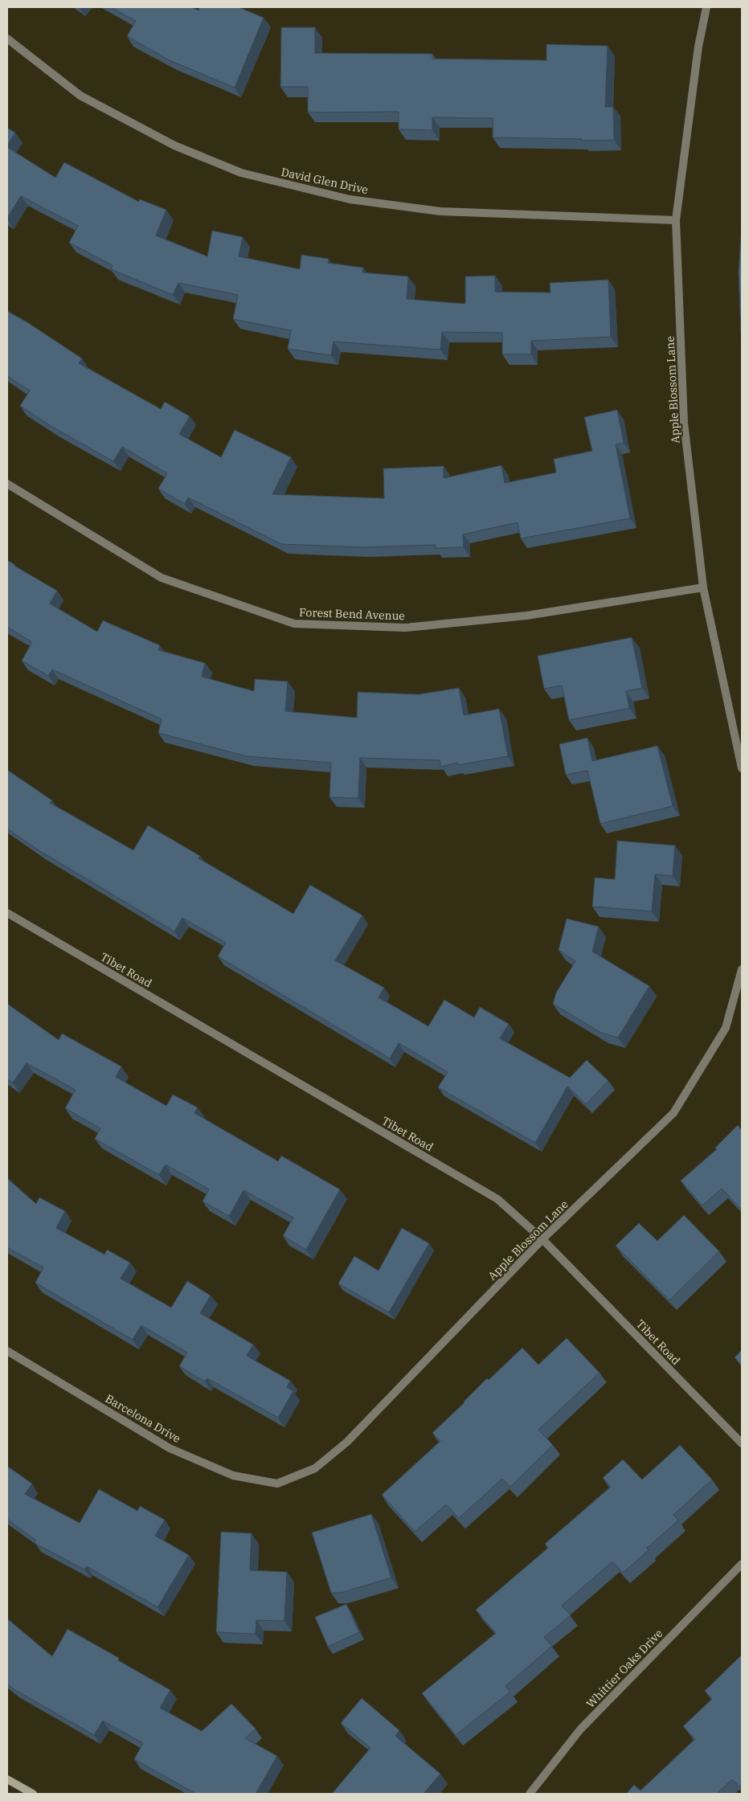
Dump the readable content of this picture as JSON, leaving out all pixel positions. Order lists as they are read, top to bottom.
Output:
{
  "streets": {
    "street": [
      "David Glen Drive",
      "Apple Blossom Lane",
      "Forest Bend Avenue",
      "Tibet Road",
      "Barcelona Drive",
      "Whittier Oaks Drive"
    ]
  },
  "crossings": [
    ["David Glen Drive", "Apple Blossom Lane"],
    ["Apple Blossom Lane", "Forest Bend Avenue"],
    ["Apple Blossom Lane", "Tibet Road"],
    ["Apple Blossom Lane", "Barcelona Drive"]
  ]
}
